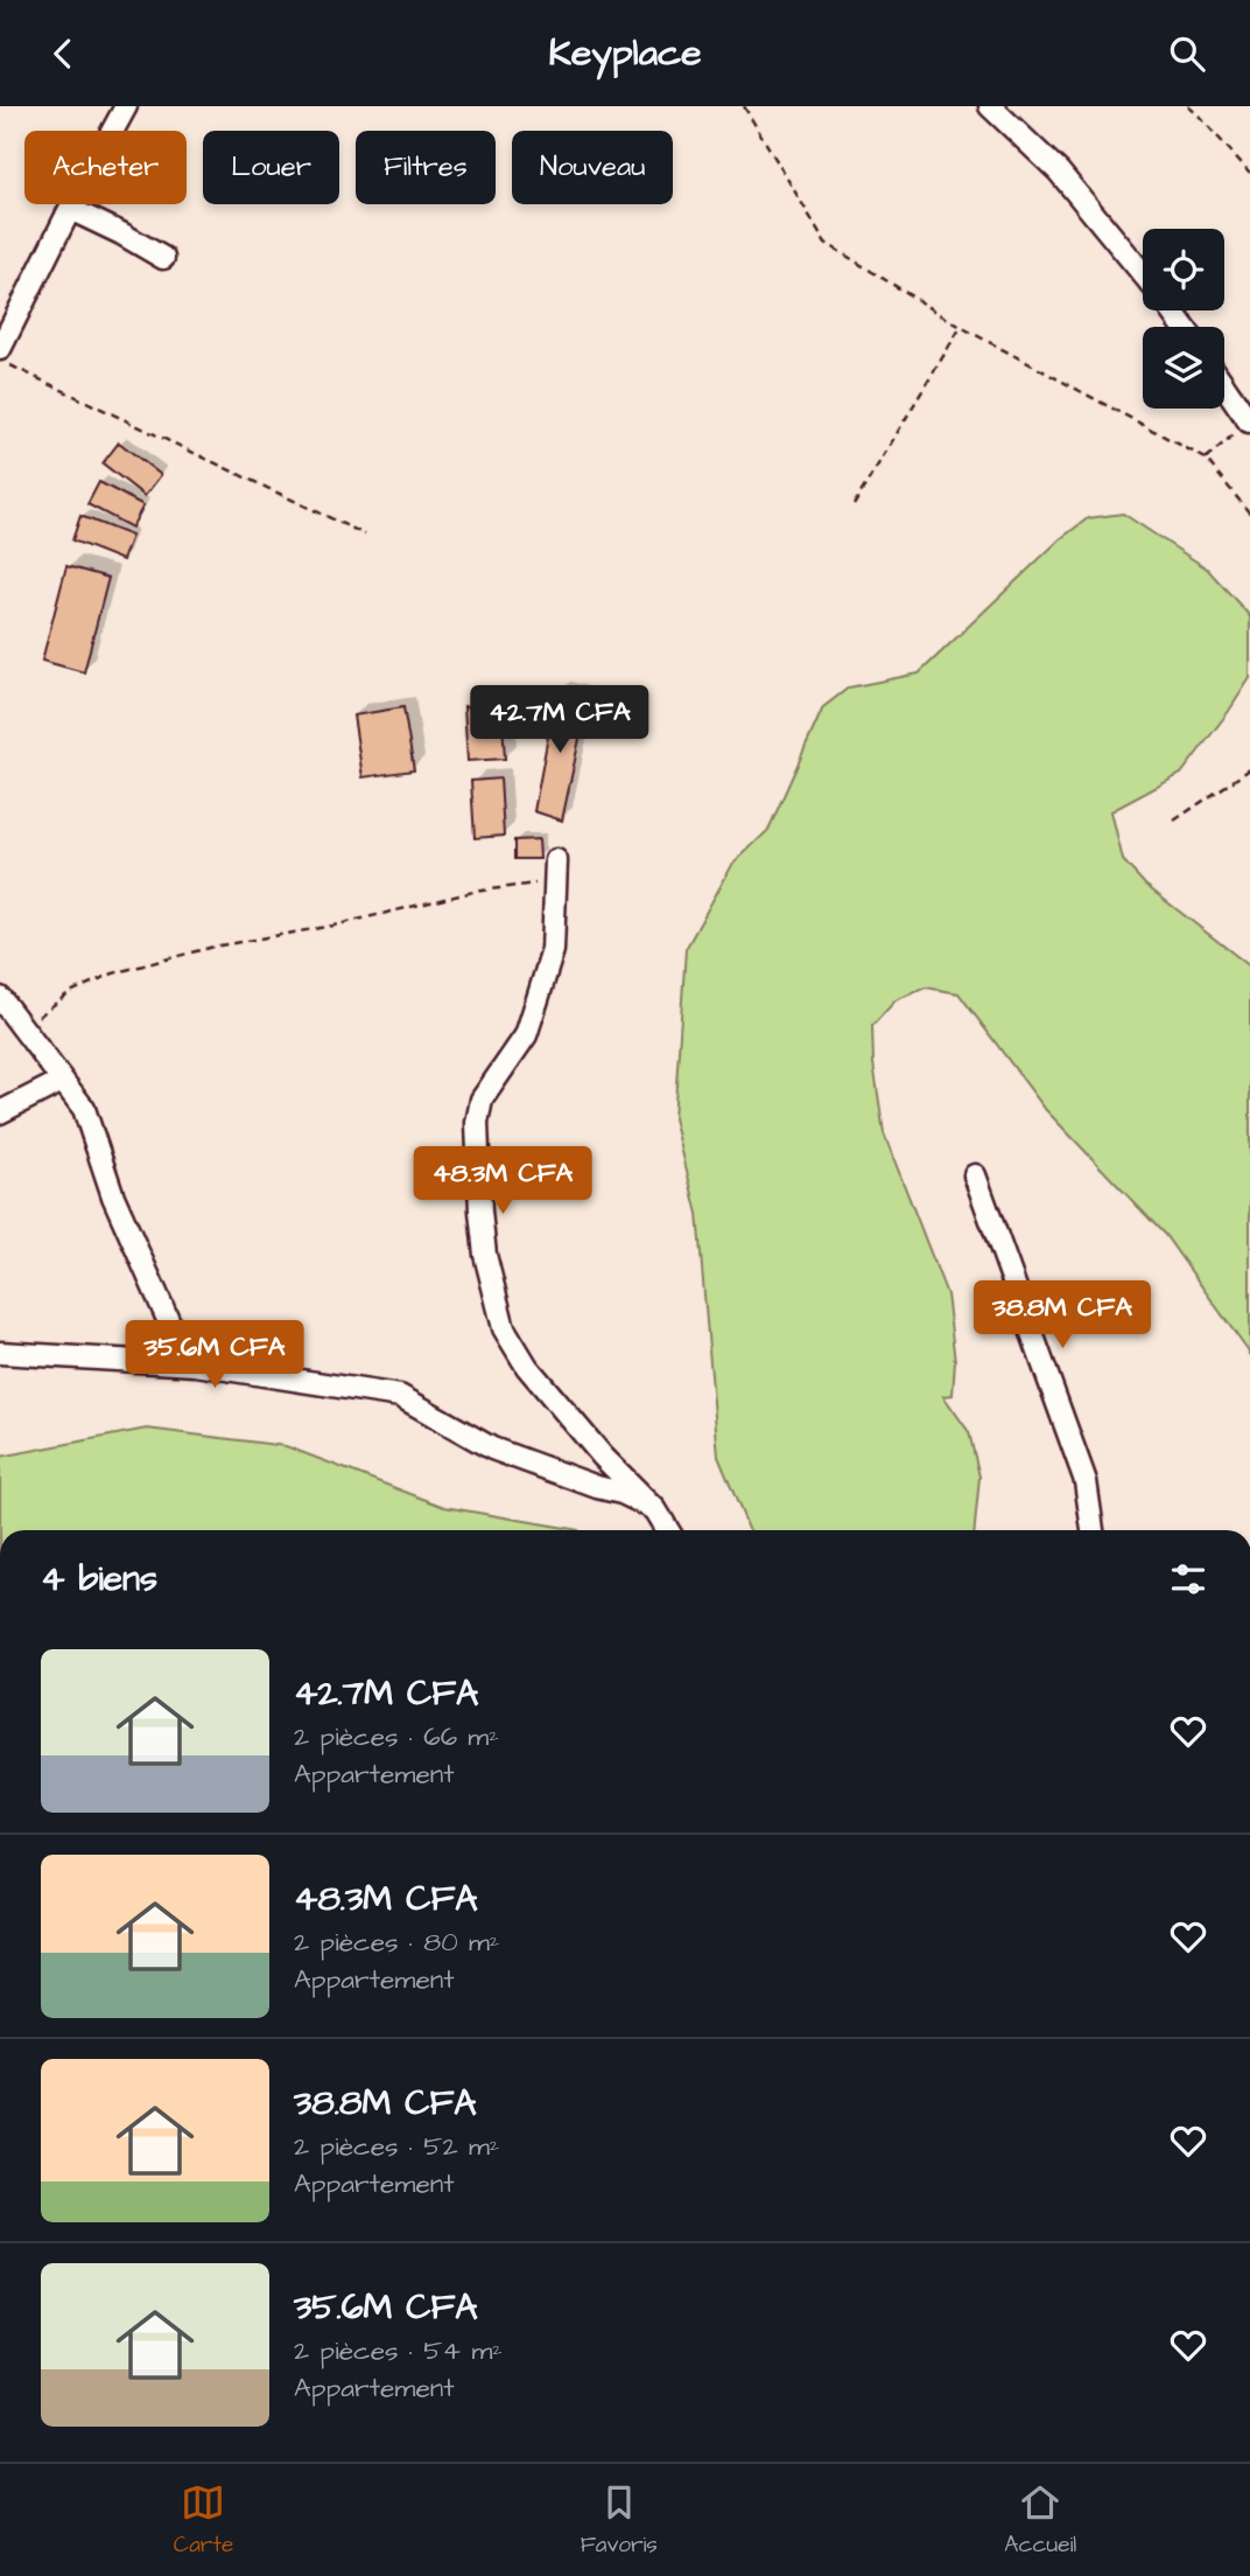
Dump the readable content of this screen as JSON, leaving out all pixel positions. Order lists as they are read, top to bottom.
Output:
{
  "page": {
    "header": "Keyplace",
    "chip": [
      "Acheter",
      "Louer",
      "Filtres",
      "Nouveau"
    ],
    "price": [
      "42.7M CFA",
      "48.3M CFA",
      "38.8M CFA",
      "35.6M CFA"
    ],
    "heading": "4 biens",
    "list": [
      {
        "name": "42.7M CFA",
        "note": "2 pièces · 66 m² · Appartement"
      },
      {
        "name": "48.3M CFA",
        "note": "2 pièces · 80 m² · Appartement"
      },
      {
        "name": "38.8M CFA",
        "note": "2 pièces · 52 m² · Appartement"
      },
      {
        "name": "35.6M CFA",
        "note": "2 pièces · 54 m² · Appartement"
      }
    ],
    "tabs": ["Carte", "Favoris", "Accueil"]
  }
}
